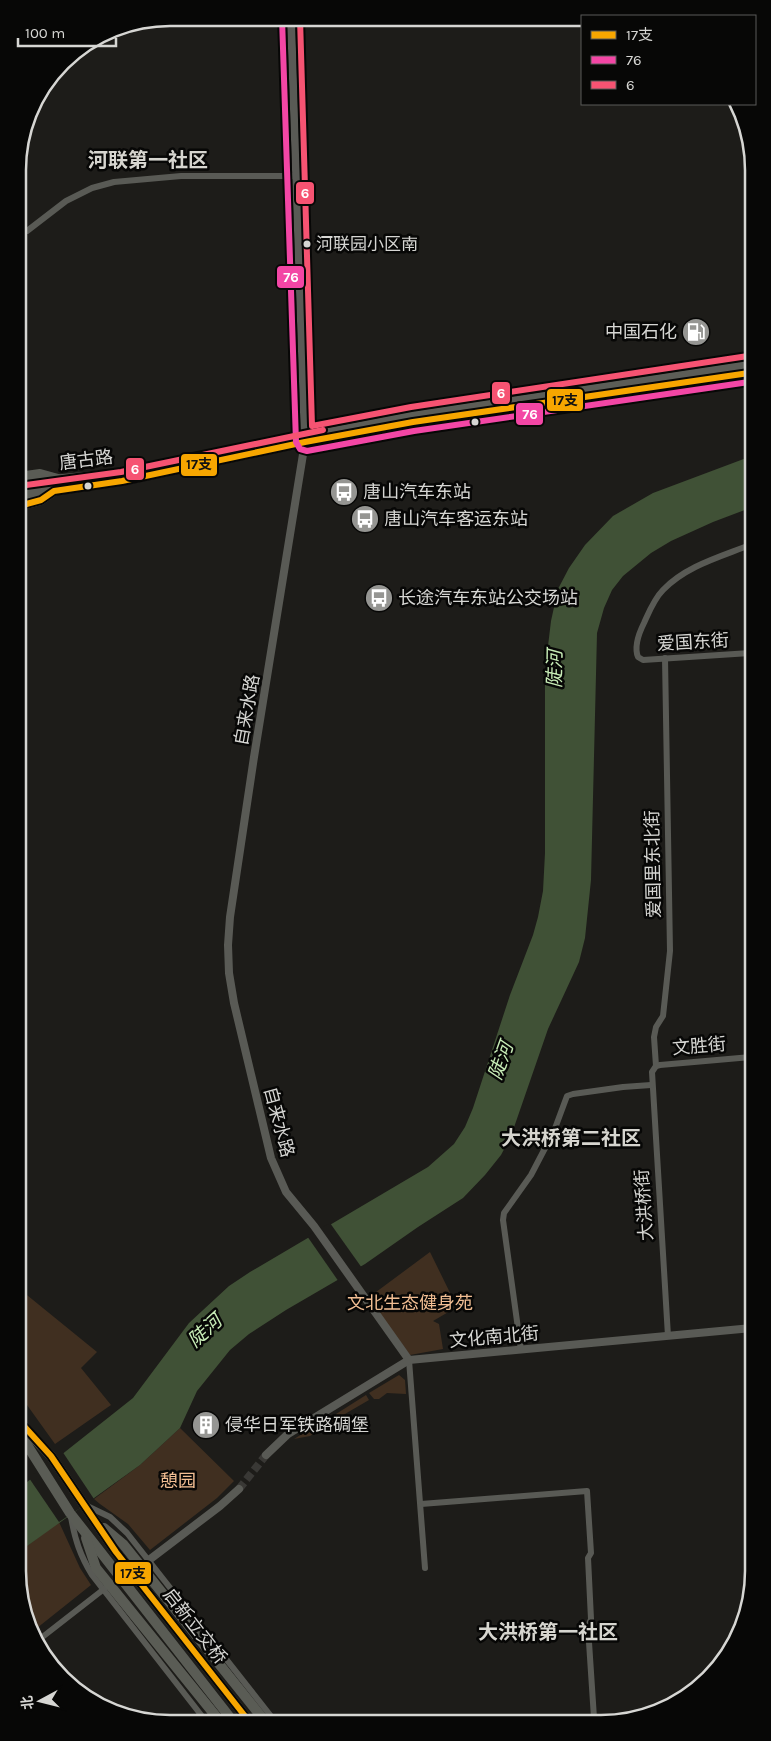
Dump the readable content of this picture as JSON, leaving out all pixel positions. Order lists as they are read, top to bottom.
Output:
{
  "streets": {
    "main road": ["唐古路", "启新立交桥"],
    "street": [
      "爱国东街",
      "自来水路",
      "爱国里东北街",
      "文胜街",
      "大洪桥街",
      "文化南北街"
    ]
  },
  "crossings": [
    ["唐古路", "自来水路"],
    ["爱国东街", "爱国里东北街"],
    ["自来水路", "文化南北街"],
    ["爱国里东北街", "文胜街"],
    ["爱国里东北街", "大洪桥街"],
    ["文胜街", "大洪桥街"],
    ["大洪桥街", "文化南北街"]
  ],
  "districts": ["河联第一社区", "大洪桥第二社区", "大洪桥第一社区"],
  "water": ["陡河"],
  "parks": ["文北生态健身苑", "憩园"],
  "places": {
    "other": ["河联园小区南"],
    "fuel station": ["中国石化"],
    "bus stop": ["唐山汽车东站", "唐山汽车客运东站", "长途汽车东站公交场站"],
    "building": ["侵华日军铁路碉堡"]
  },
  "lines": ["transit line 76", "transit line 6", "transit line 17支"],
  "legend": ["17支", "76", "6"],
  "scale_bar": "100 m",
  "north": "left"
}
